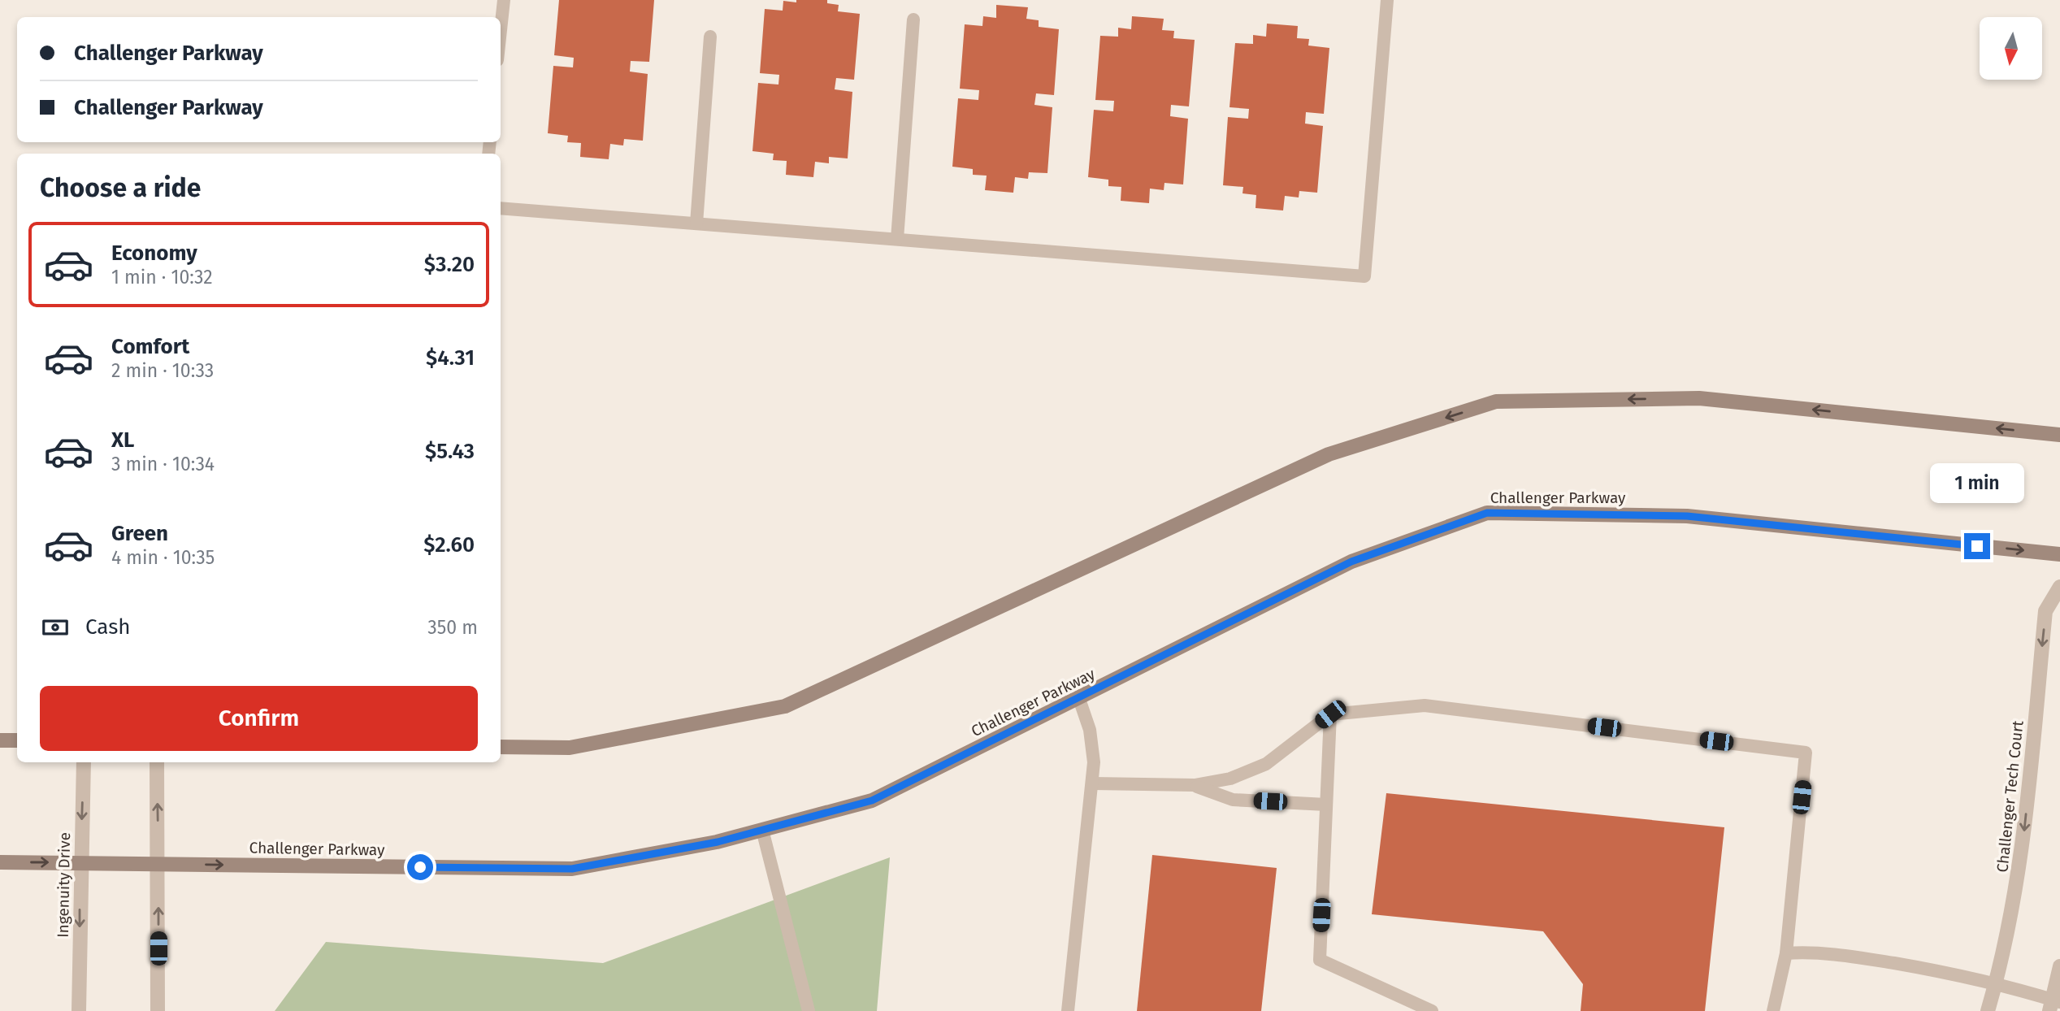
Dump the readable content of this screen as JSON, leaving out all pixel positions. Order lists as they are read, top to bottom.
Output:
{
  "streets": {
    "main road": ["Challenger Parkway"],
    "street": ["Challenger Tech Court", "Ingenuity Drive"]
  },
  "crossings": [
    ["Challenger Parkway", "Ingenuity Drive"]
  ],
  "one_way": ["Challenger Tech Court"],
  "north": "bottom",
  "page": {
    "banner": ["Challenger Parkway", "Challenger Parkway"],
    "heading": "Choose a ride",
    "list": [
      {
        "name": "Economy",
        "note": "1 min · 10:32",
        "value": "$3.20"
      },
      {
        "name": "Comfort",
        "note": "2 min · 10:33",
        "value": "$4.31"
      },
      {
        "name": "XL",
        "note": "3 min · 10:34",
        "value": "$5.43"
      },
      {
        "name": "Green",
        "note": "4 min · 10:35",
        "value": "$2.60"
      }
    ],
    "bubble": "1 min",
    "pay": ["Cash", "350 m"],
    "buttons": "Confirm"
  }
}
